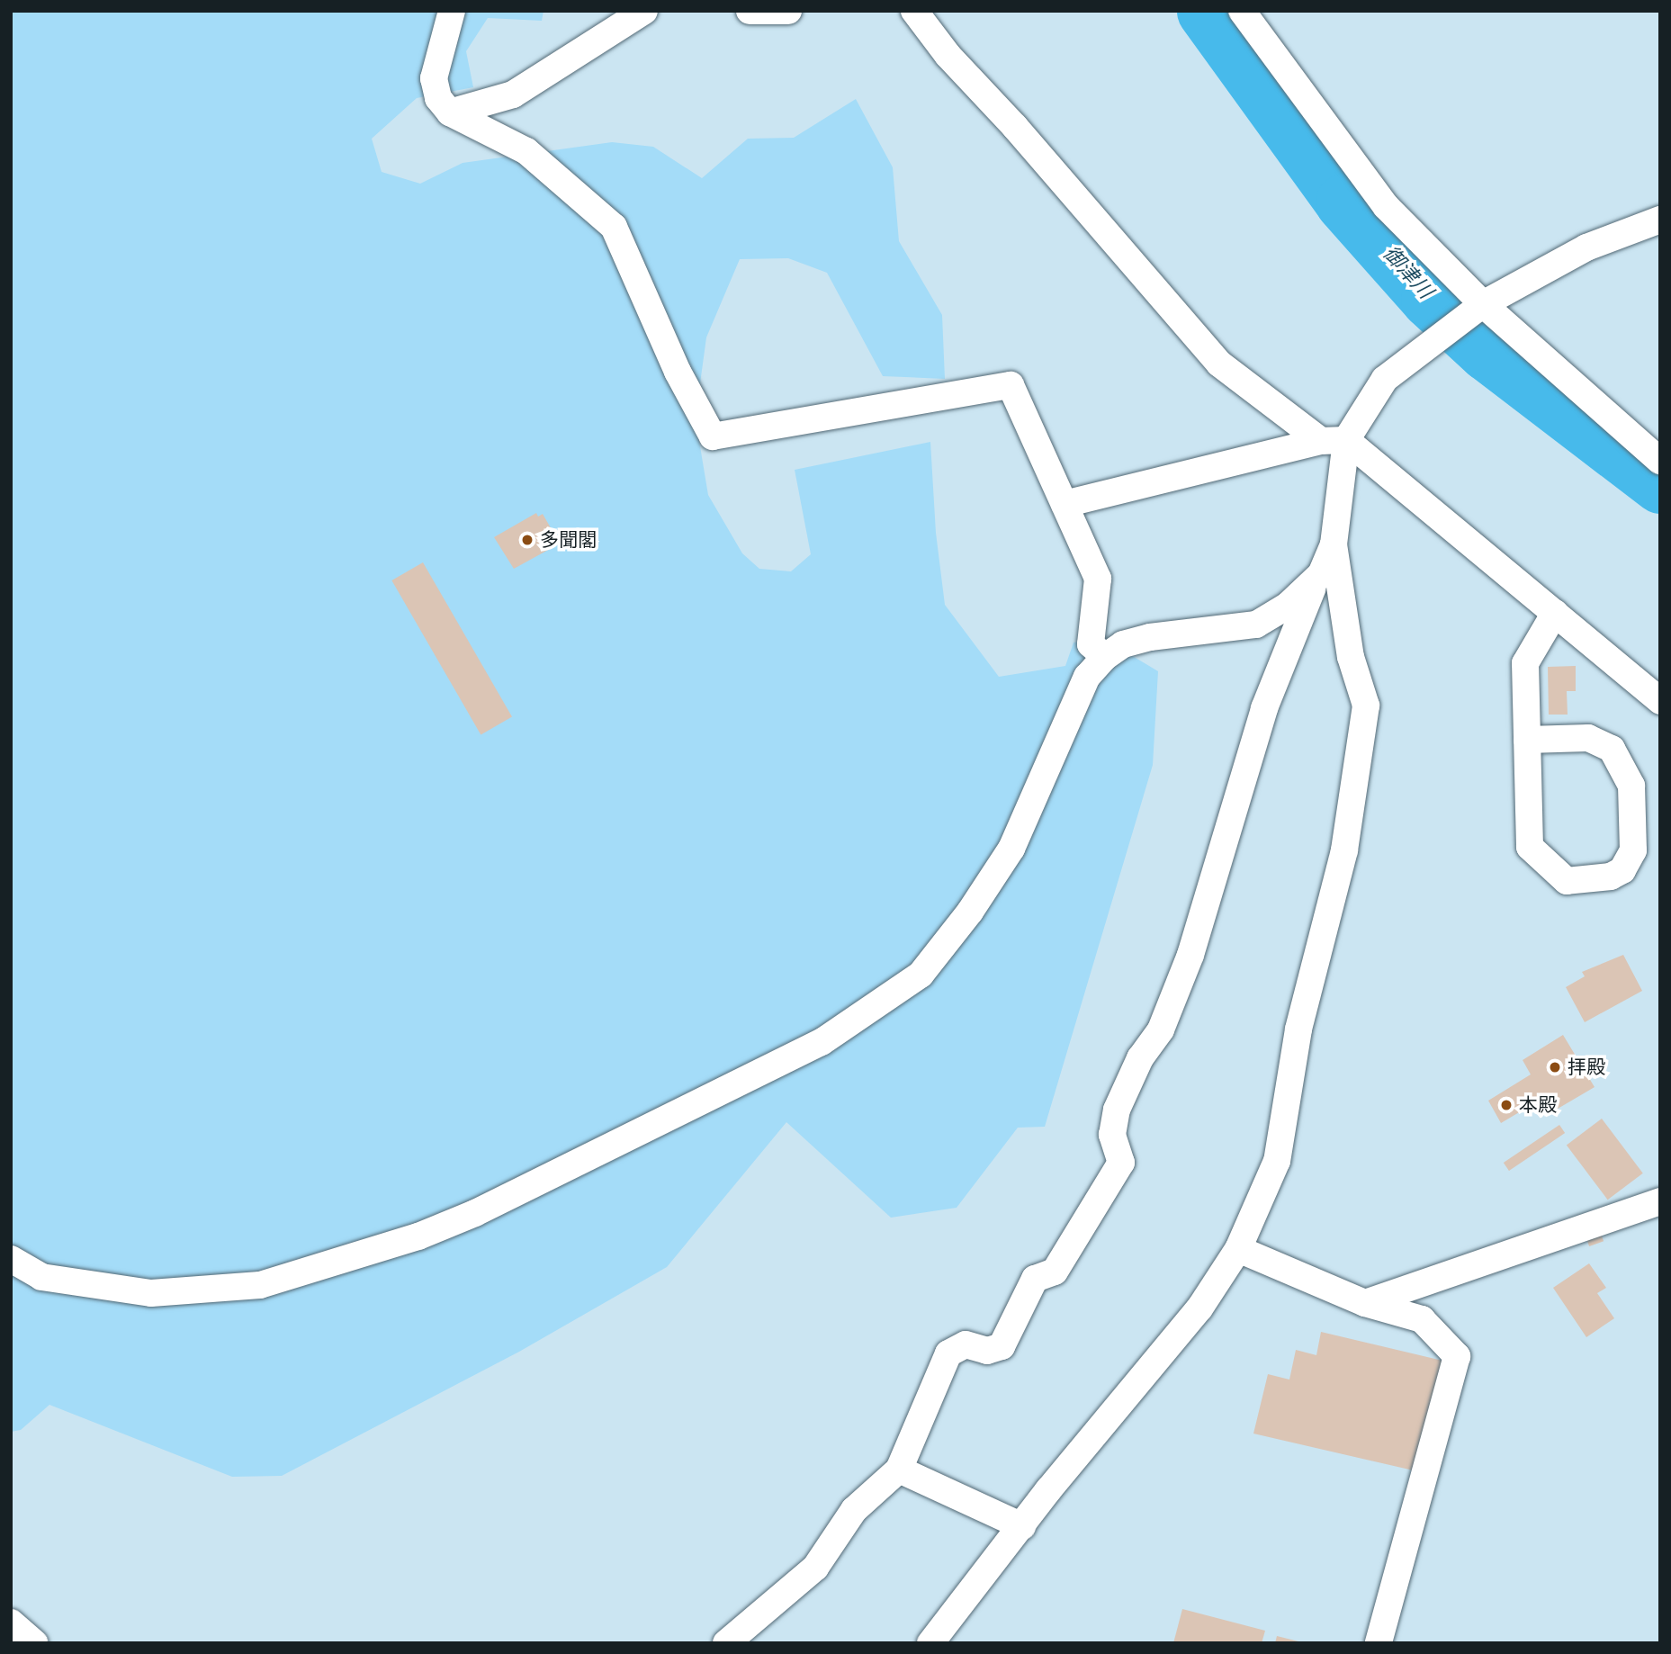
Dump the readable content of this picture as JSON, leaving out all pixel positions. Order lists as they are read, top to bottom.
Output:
{
  "water": ["御津川"],
  "places": ["多聞閣", "拝殿", "本殿"]
}
